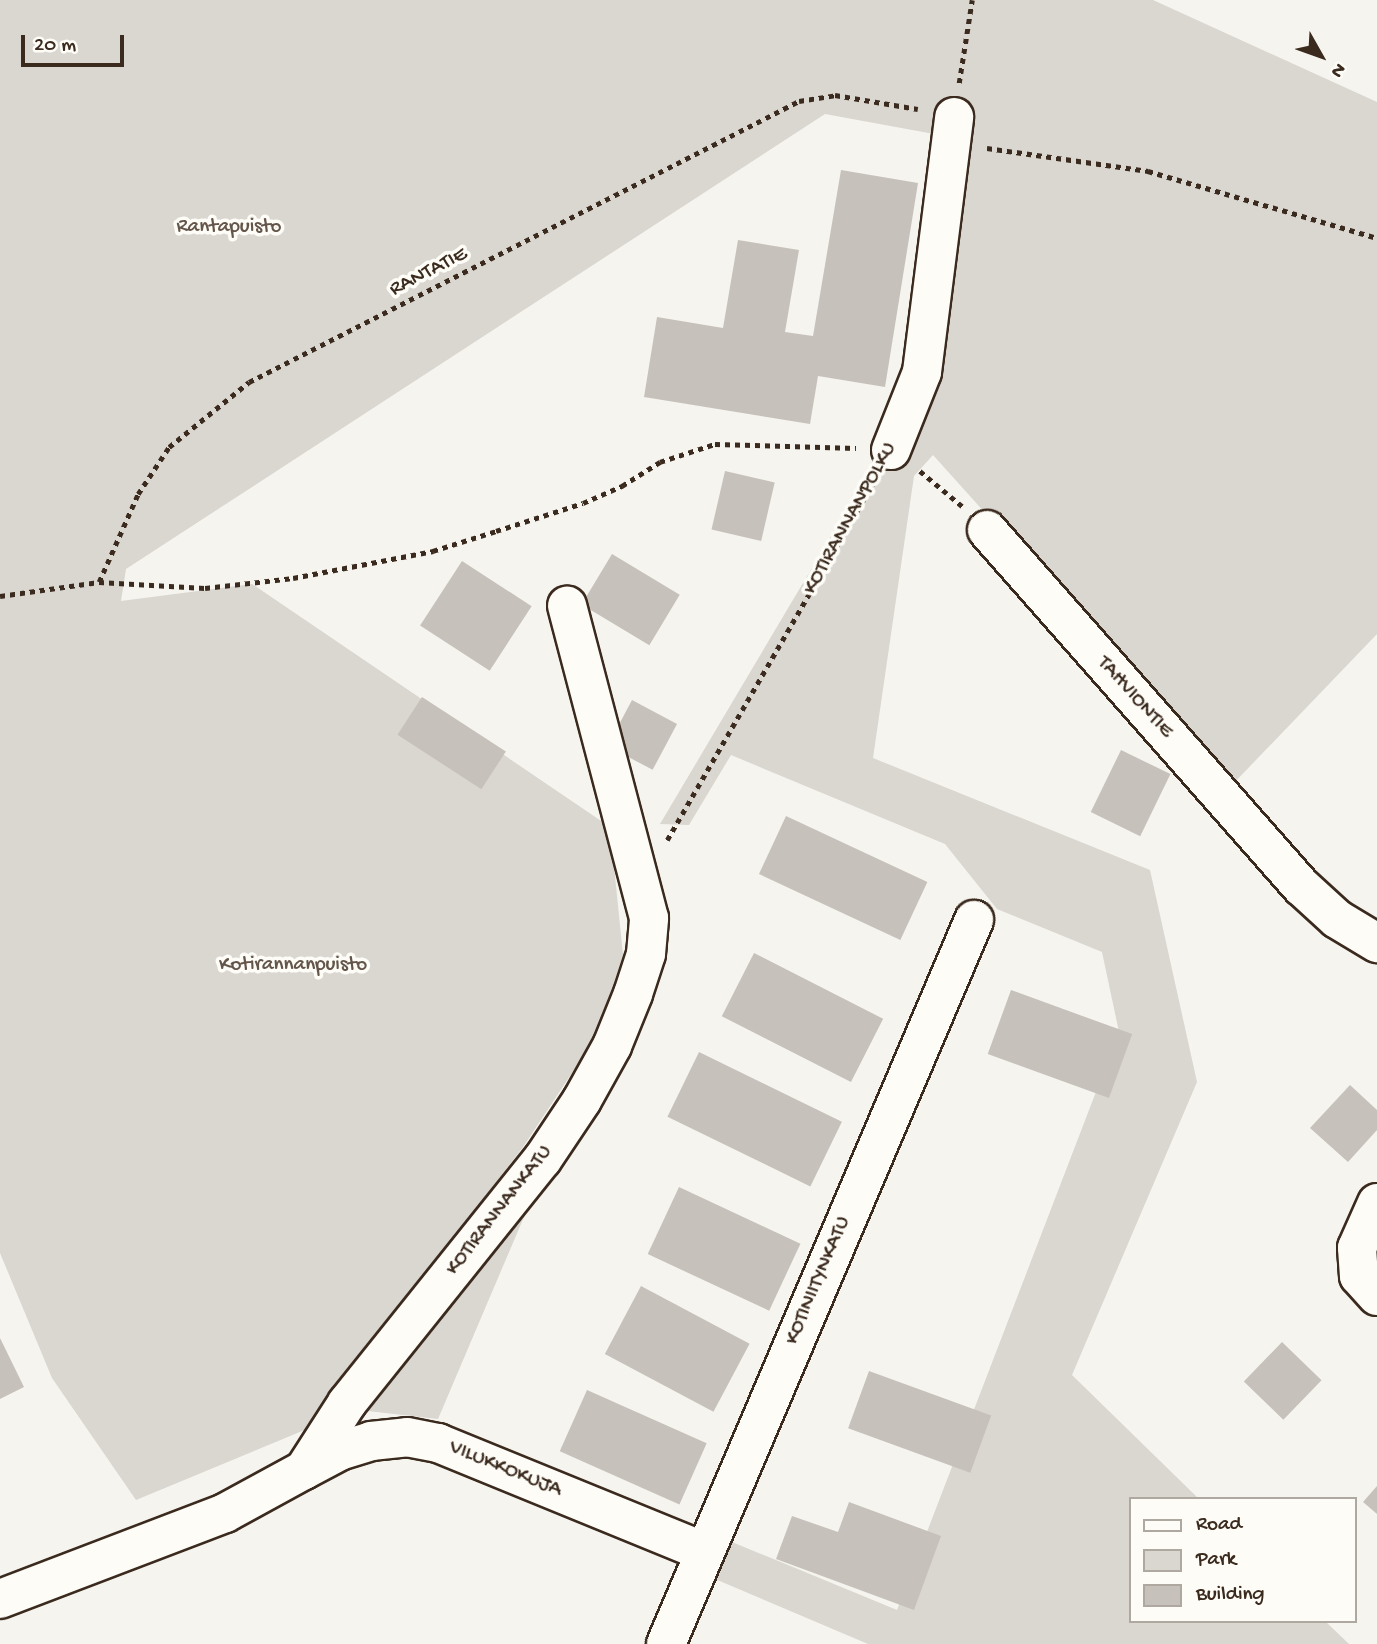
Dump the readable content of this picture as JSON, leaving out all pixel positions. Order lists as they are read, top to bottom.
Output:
{
  "streets": {
    "street": [
      "KOTIRANNANPOLKU",
      "TAHVIONTIE",
      "KOTIRANNANKATU",
      "KOTINIITYNKATU",
      "VILUKKOKUJA"
    ],
    "path": ["RANTATIE"]
  },
  "crossings": [
    ["RANTATIE", "KOTIRANNANPOLKU"],
    ["KOTIRANNANPOLKU", "KOTIRANNANKATU"],
    ["KOTIRANNANKATU", "VILUKKOKUJA"],
    ["KOTINIITYNKATU", "VILUKKOKUJA"]
  ],
  "parks": ["Rantapuisto", "Kotirannanpuisto"],
  "legend": ["Road", "Park", "Building"],
  "scale_bar": "20 m",
  "north": "bottom right"
}
